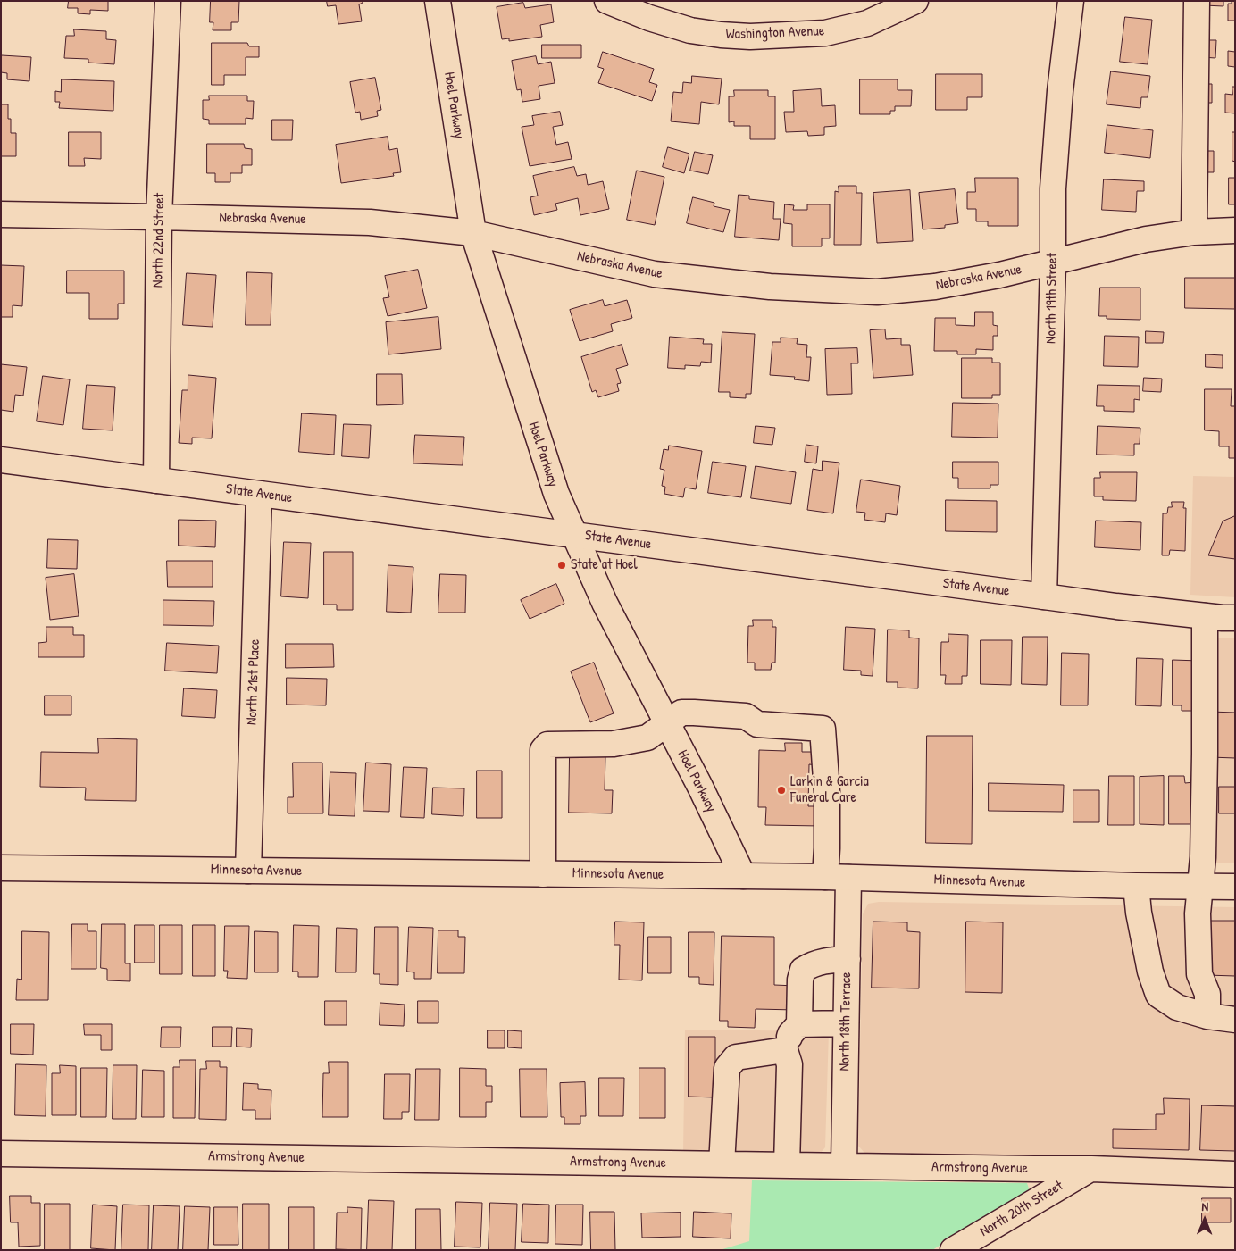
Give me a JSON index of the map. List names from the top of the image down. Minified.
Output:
{"streets":{"street":["Washington Avenue","Hoel Parkway","Nebraska Avenue","North 22nd Street","North 19th Street","State Avenue","North 21st Place","Minnesota Avenue","North 18th Terrace","Armstrong Avenue","North 20th Street"]},"crossings":[["Hoel Parkway","Nebraska Avenue"],["Hoel Parkway","State Avenue"],["Hoel Parkway","Minnesota Avenue"],["Nebraska Avenue","North 22nd Street"],["Nebraska Avenue","North 19th Street"],["North 22nd Street","State Avenue"],["North 19th Street","State Avenue"],["State Avenue","North 21st Place"],["North 21st Place","Minnesota Avenue"],["Minnesota Avenue","North 18th Terrace"],["North 18th Terrace","Armstrong Avenue"],["Armstrong Avenue","North 20th Street"]],"places":["State at Hoel","Larkin & Garcia Funeral Care"],"north":"top"}
